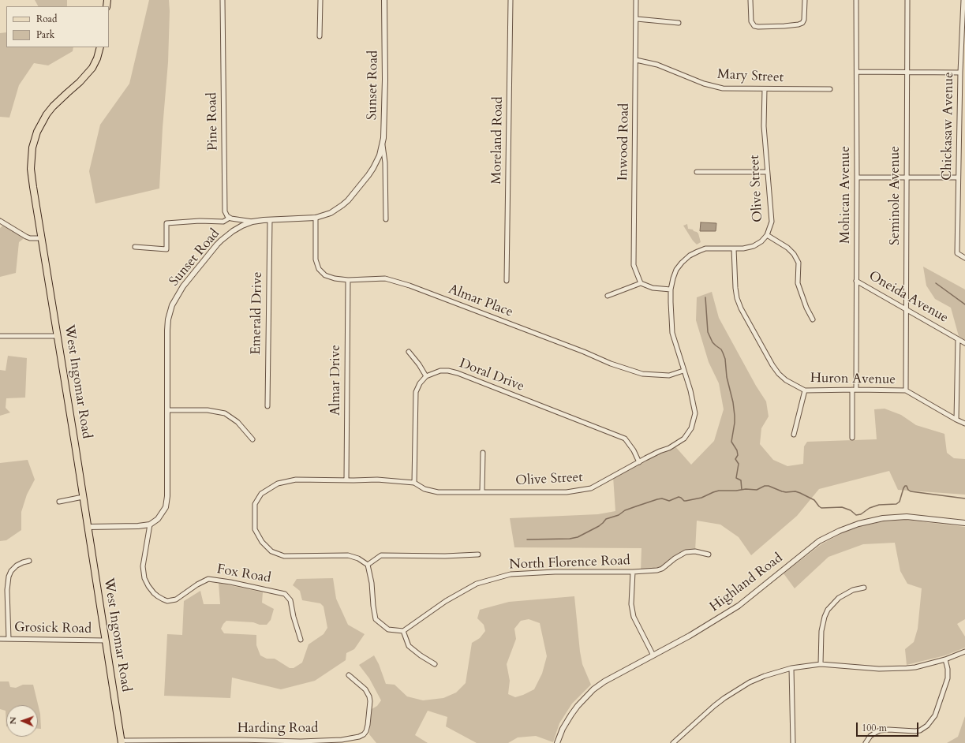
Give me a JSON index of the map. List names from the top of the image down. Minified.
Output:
{"streets":{"main road":["West Ingomar Road"],"street":["Mary Street","Sunset Road","Pine Road","Chickasaw Avenue","Moreland Road","Inwood Road","Olive Street","Mohican Avenue","Seminole Avenue","Oneida Avenue","Almar Place","Emerald Drive","Doral Drive","Huron Avenue","Almar Drive","North Florence Road","Fox Road","Highland Road","Grosick Road","Harding Road"]},"crossings":[["Mary Street","Inwood Road"],["Mary Street","Olive Street"],["Sunset Road","Pine Road"],["Sunset Road","Almar Place"],["Sunset Road","Emerald Drive"],["Sunset Road","Fox Road"],["Olive Street","Almar Place"],["Olive Street","Doral Drive"],["Olive Street","Huron Avenue"],["Olive Street","Almar Drive"],["Mohican Avenue","Oneida Avenue"],["Mohican Avenue","Huron Avenue"],["Seminole Avenue","Oneida Avenue"],["Seminole Avenue","Huron Avenue"],["Almar Place","Almar Drive"],["West Ingomar Road","Grosick Road"],["West Ingomar Road","Harding Road"]],"legend":["Road","Park"],"scale_bar":"100 m","north":"left"}
